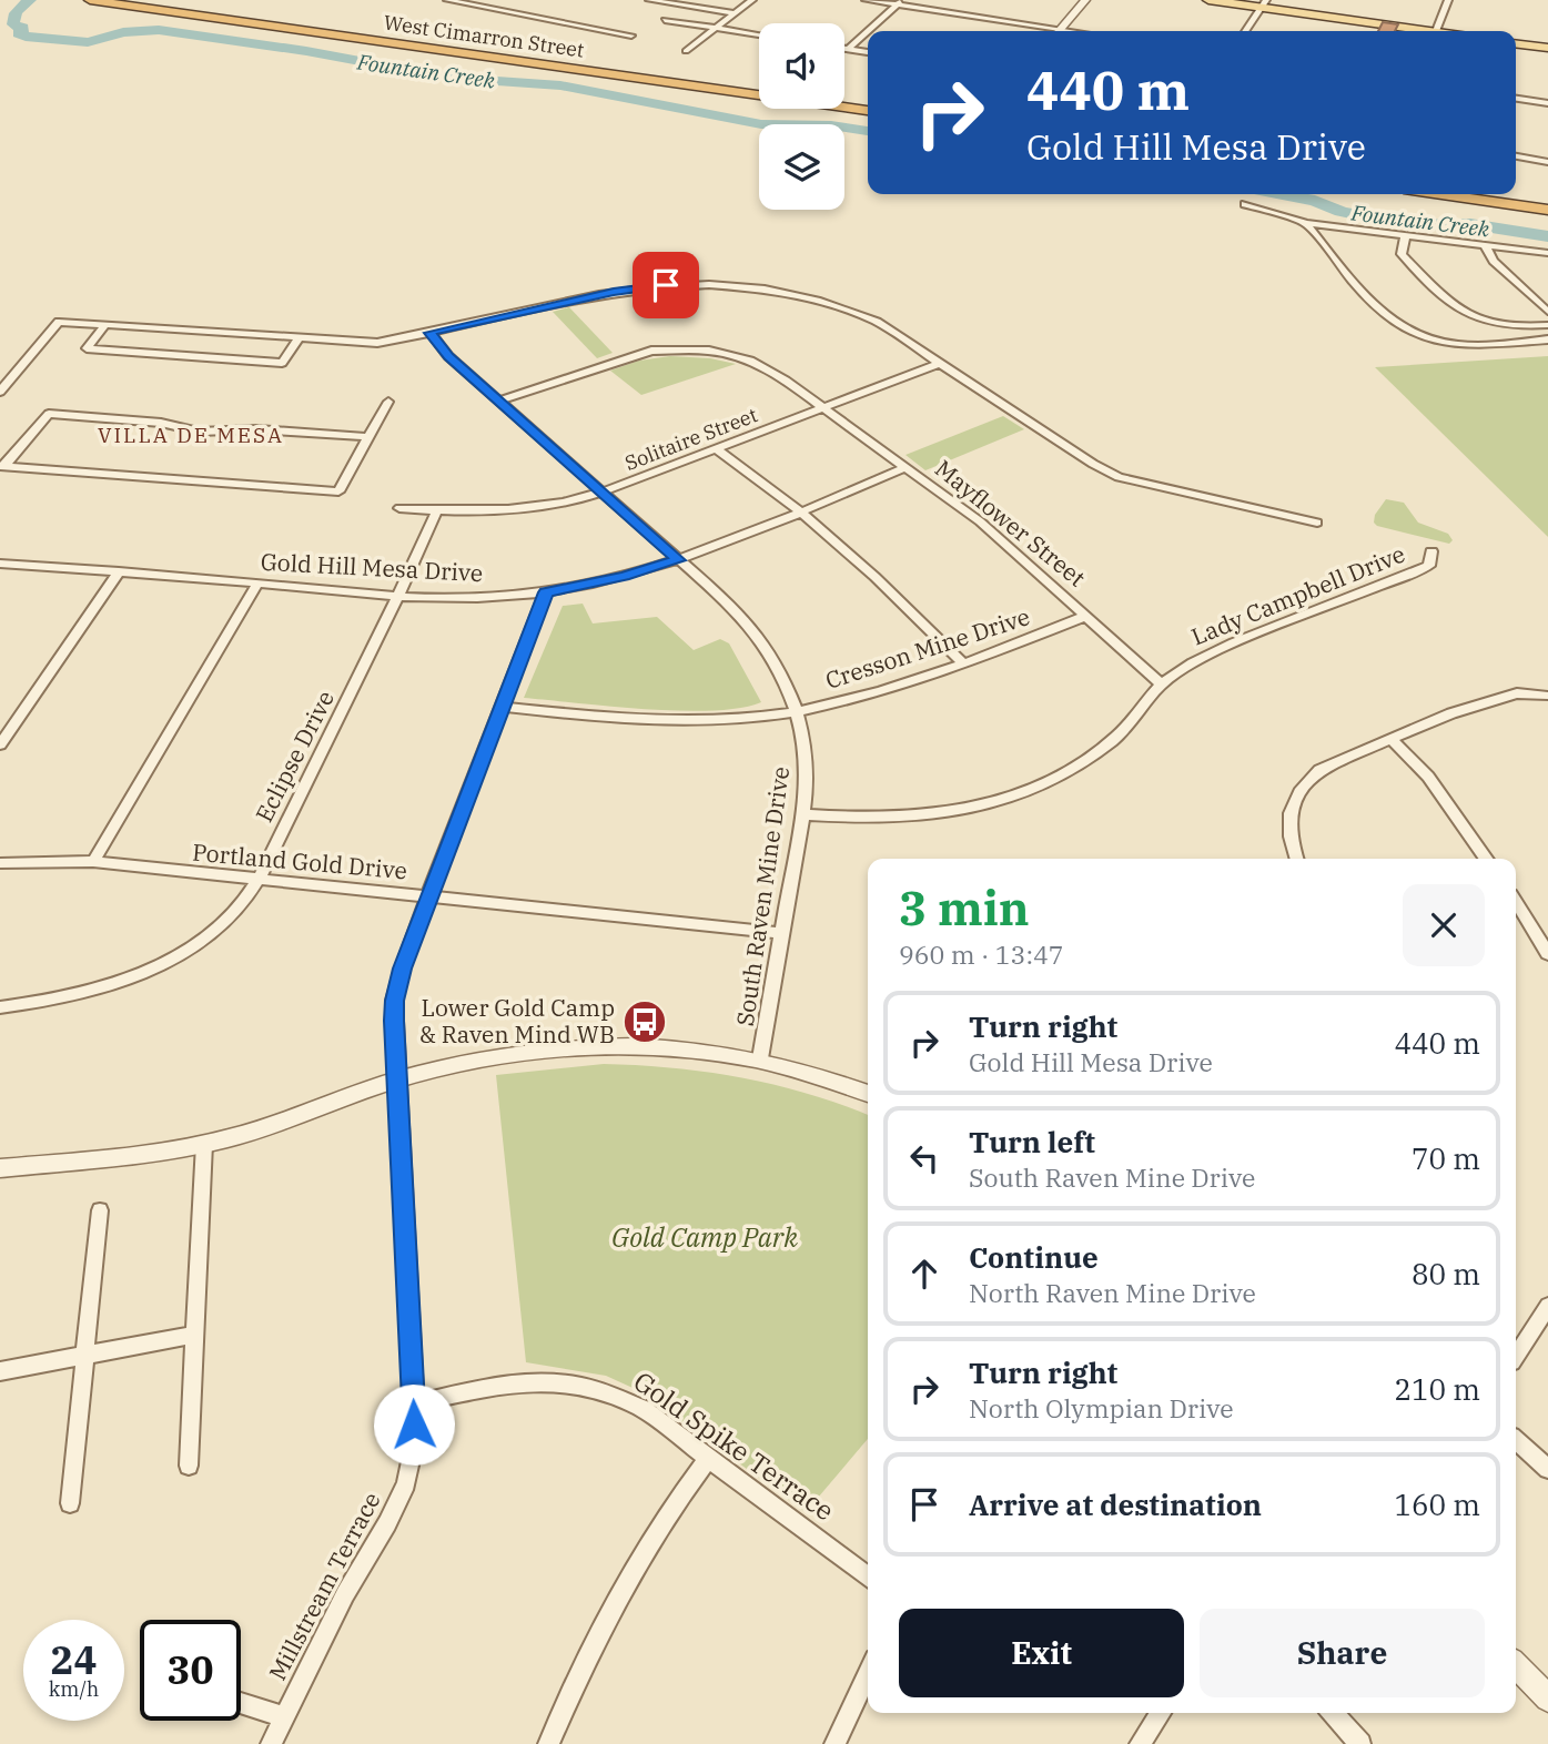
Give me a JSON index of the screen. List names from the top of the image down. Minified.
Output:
{"streets":{"highway":["West Cimarron Street"],"street":["Solitaire Street","Mayflower Street","Gold Hill Mesa Drive","Lady Campbell Drive","Cresson Mine Drive","Eclipse Drive","Portland Gold Drive","South Raven Mine Drive","Gold Spike Terrace","Millstream Terrace"]},"crossings":[["Solitaire Street","Mayflower Street"],["Solitaire Street","Eclipse Drive"],["Solitaire Street","South Raven Mine Drive"],["Mayflower Street","Gold Hill Mesa Drive"],["Mayflower Street","Lady Campbell Drive"],["Mayflower Street","Cresson Mine Drive"],["Mayflower Street","South Raven Mine Drive"],["Gold Hill Mesa Drive","Eclipse Drive"],["Gold Hill Mesa Drive","South Raven Mine Drive"],["Gold Hill Mesa Drive","Millstream Terrace"],["Lady Campbell Drive","South Raven Mine Drive"],["Cresson Mine Drive","South Raven Mine Drive"],["Cresson Mine Drive","Millstream Terrace"],["Eclipse Drive","Portland Gold Drive"],["Portland Gold Drive","South Raven Mine Drive"],["Portland Gold Drive","Millstream Terrace"],["Gold Spike Terrace","Millstream Terrace"]],"districts":["VILLA DE MESA"],"water":["Fountain Creek"],"parks":["Gold Camp Park"],"places":{"bus stop":["Lower Gold Camp & Raven Mind WB"]},"page":{"turn":["440 m","Gold Hill Mesa Drive"],"heading":["3 min","960 m · 13:47"],"list":[{"name":"Turn right","note":"Gold Hill Mesa Drive","value":"440 m"},{"name":"Turn left","note":"South Raven Mine Drive","value":"70 m"},{"name":"Continue","note":"North Raven Mine Drive","value":"80 m"},{"name":"Turn right","note":"North Olympian Drive","value":"210 m"},{"name":"Arrive at destination","value":"160 m"}],"buttons":["Exit","Share"],"speed":"24 km/h","limit":"30"}}
